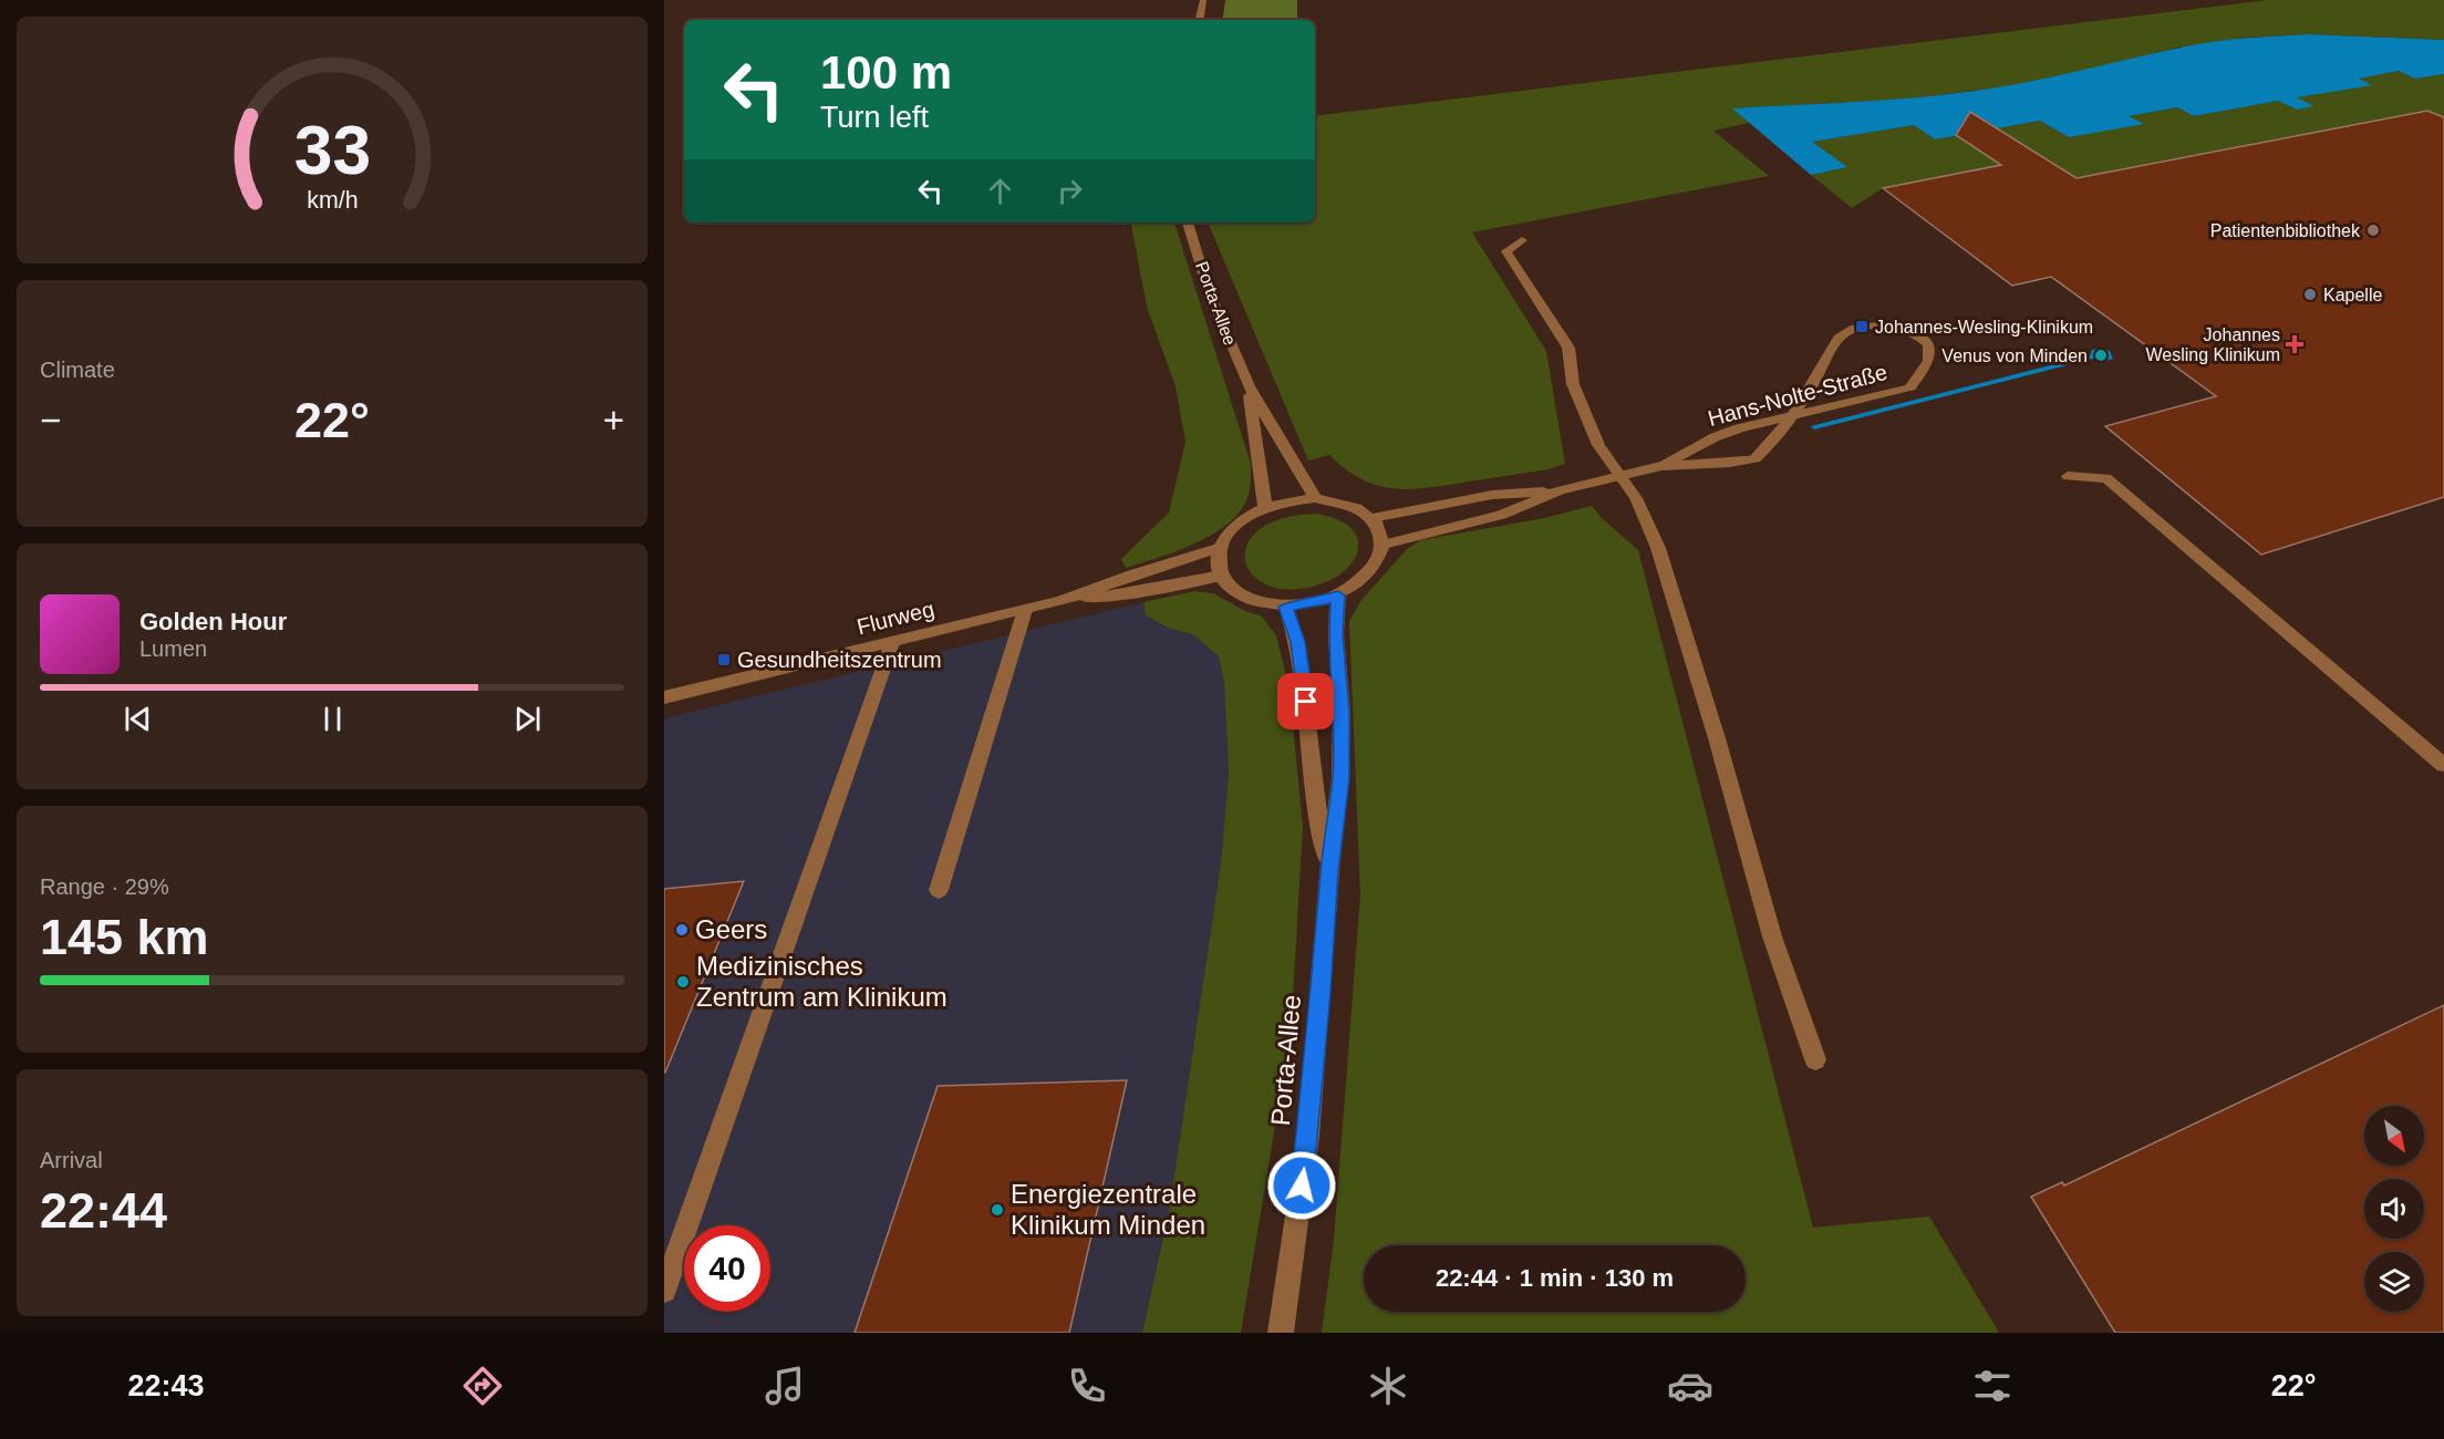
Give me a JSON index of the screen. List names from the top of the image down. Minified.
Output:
{"streets":{"street":["Porta-Allee","Hans-Nolte-Straße","Flurweg"]},"crossings":[["Porta-Allee","Hans-Nolte-Straße"],["Porta-Allee","Flurweg"],["Hans-Nolte-Straße","Flurweg"]],"places":{"other":["Patientenbibliothek","Kapelle","Venus von Minden","Geers","Medizinisches Zentrum am Klinikum","Energiezentrale Klinikum Minden"],"transit":["Johannes-Wesling-Klinikum","Gesundheitszentrum"],"health":["Johannes Wesling Klinikum"]},"north":"bottom right","page":{"turn":["100 m","Turn left"],"tile":["Climate",["Range · 29%","145 km"],["Arrival","22:44"]],"heat":["−","22°","+"],"song":["Golden Hour","Lumen"],"limit":"40","trip":"22:44 · 1 min · 130 m","tabs":["22:43","22°"],"gauge":["33","km/h"]}}
